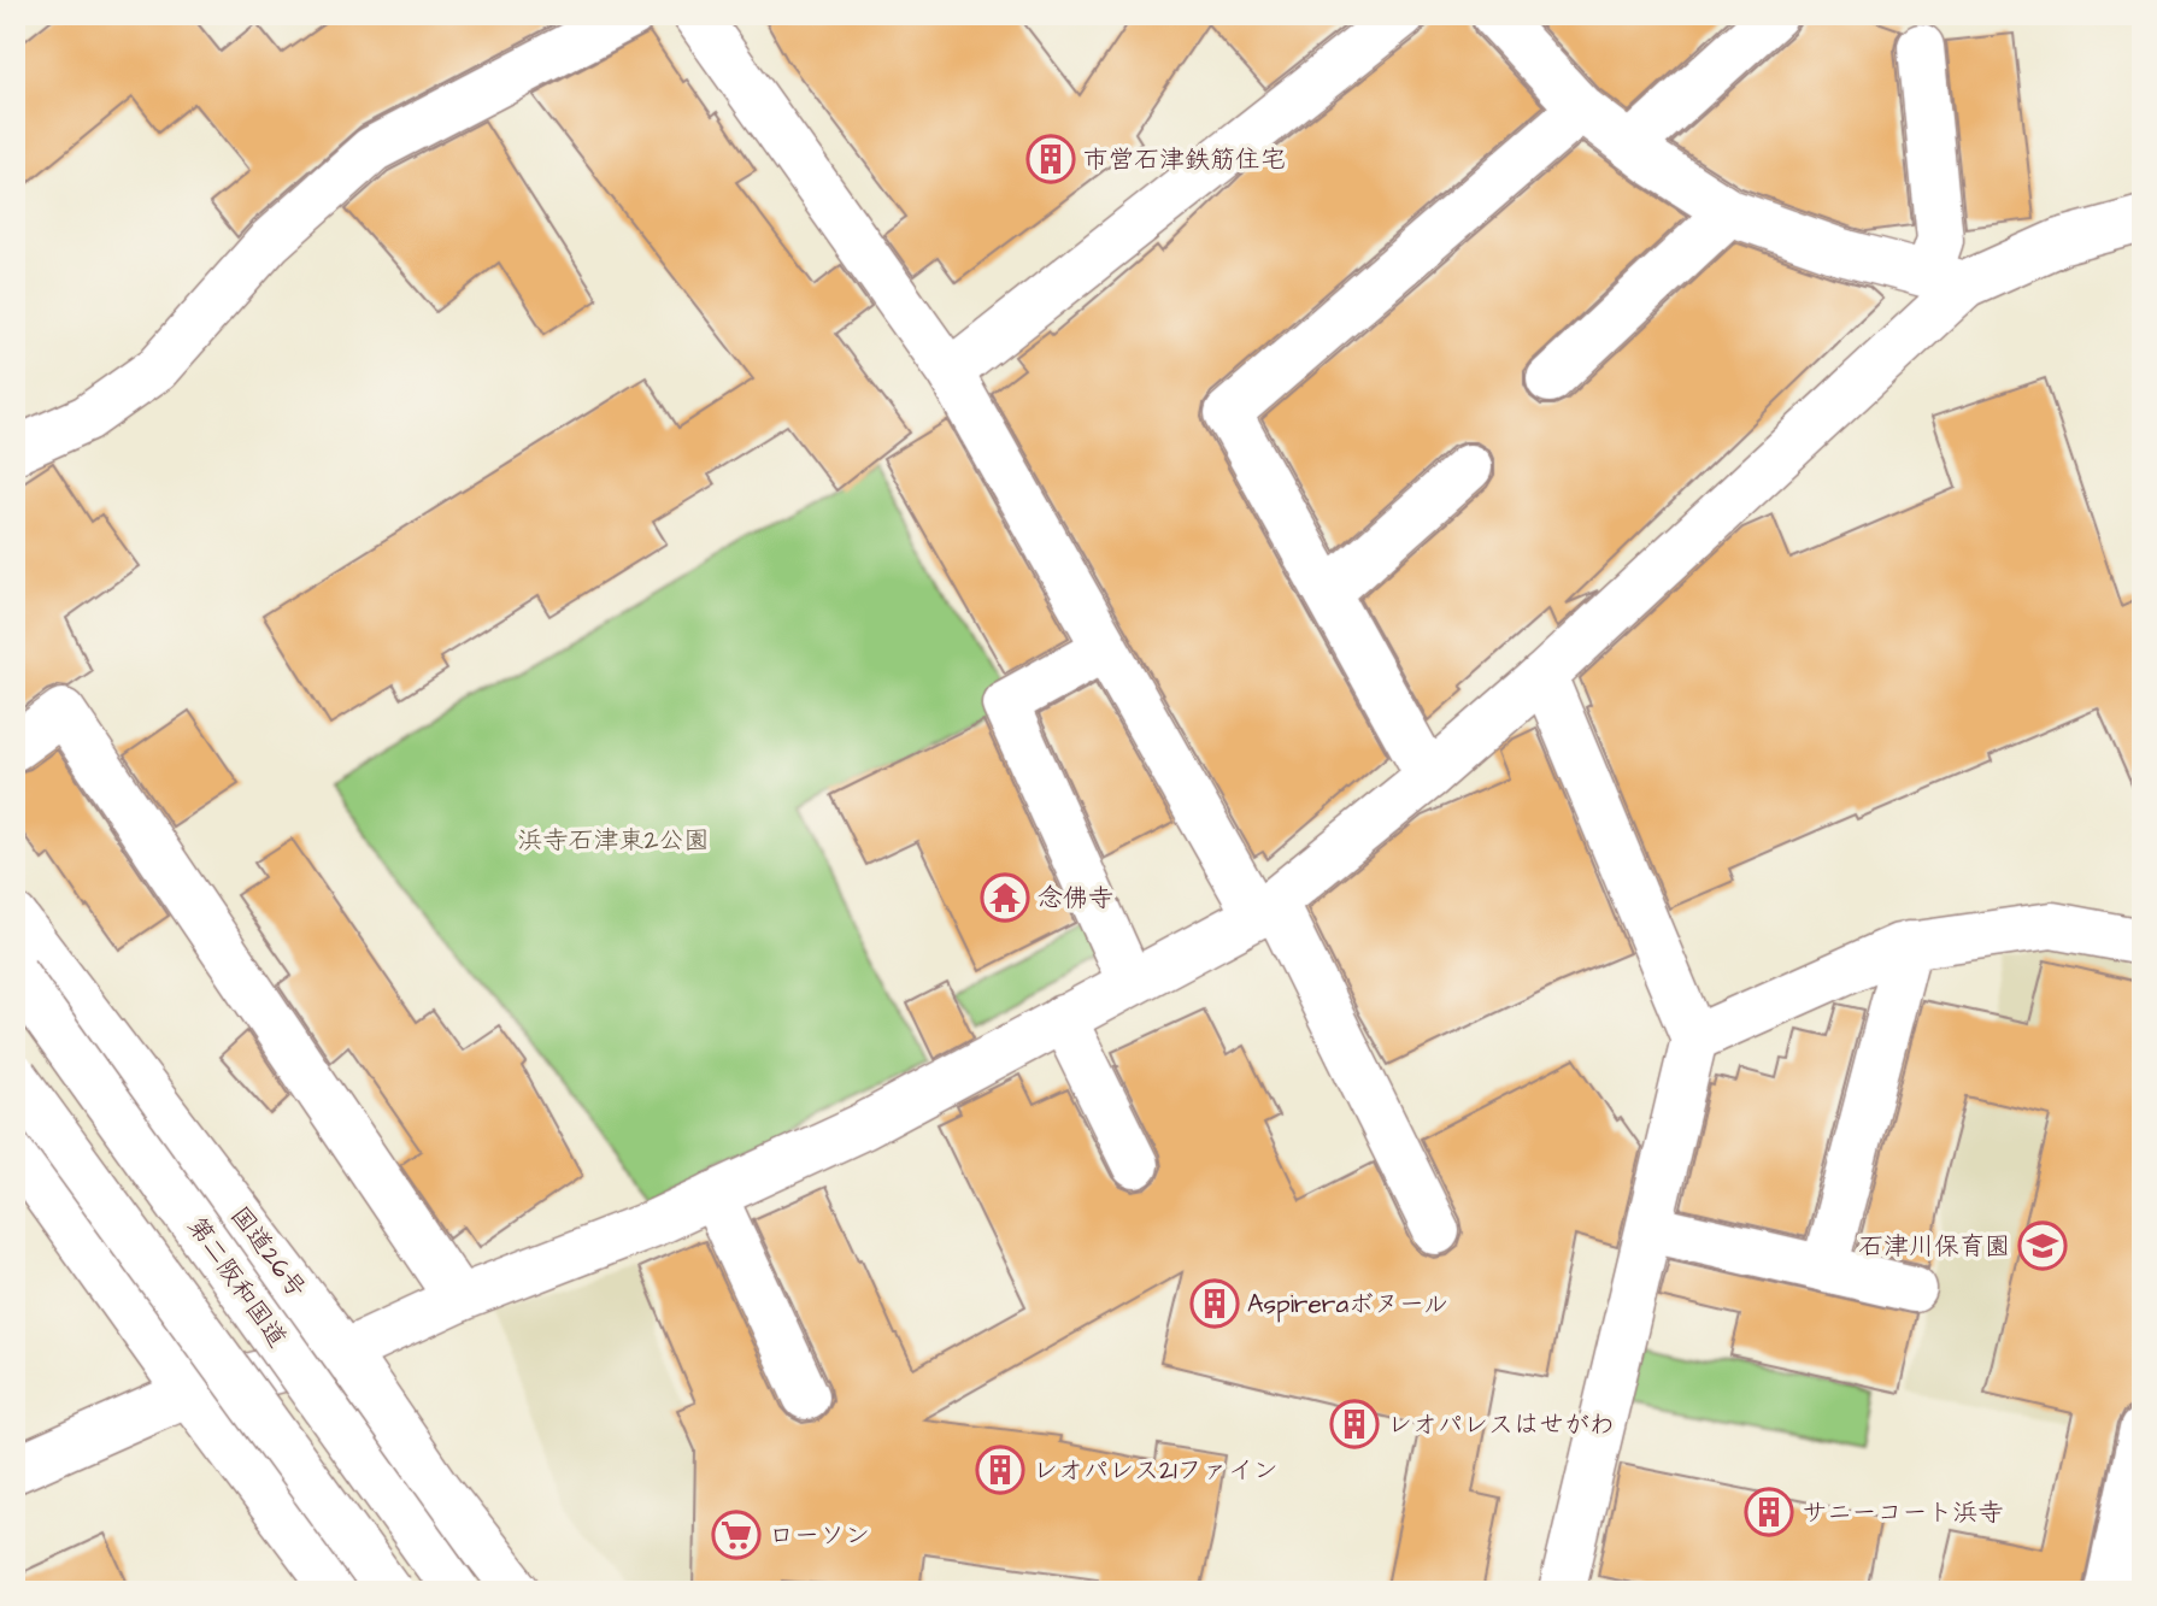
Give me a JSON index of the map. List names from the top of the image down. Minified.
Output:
{"streets":{"main road":["国道26号","第二阪和国道"]},"parks":["浜寺石津東2公園"],"places":{"building":["市営石津鉄筋住宅","Aspireraボヌール","レオパレスはせがわ","レオパレス21ファイン","サニーコート浜寺"],"temple":["念佛寺"],"school or university":["石津川保育園"],"supermarket":["ローソン"]}}
